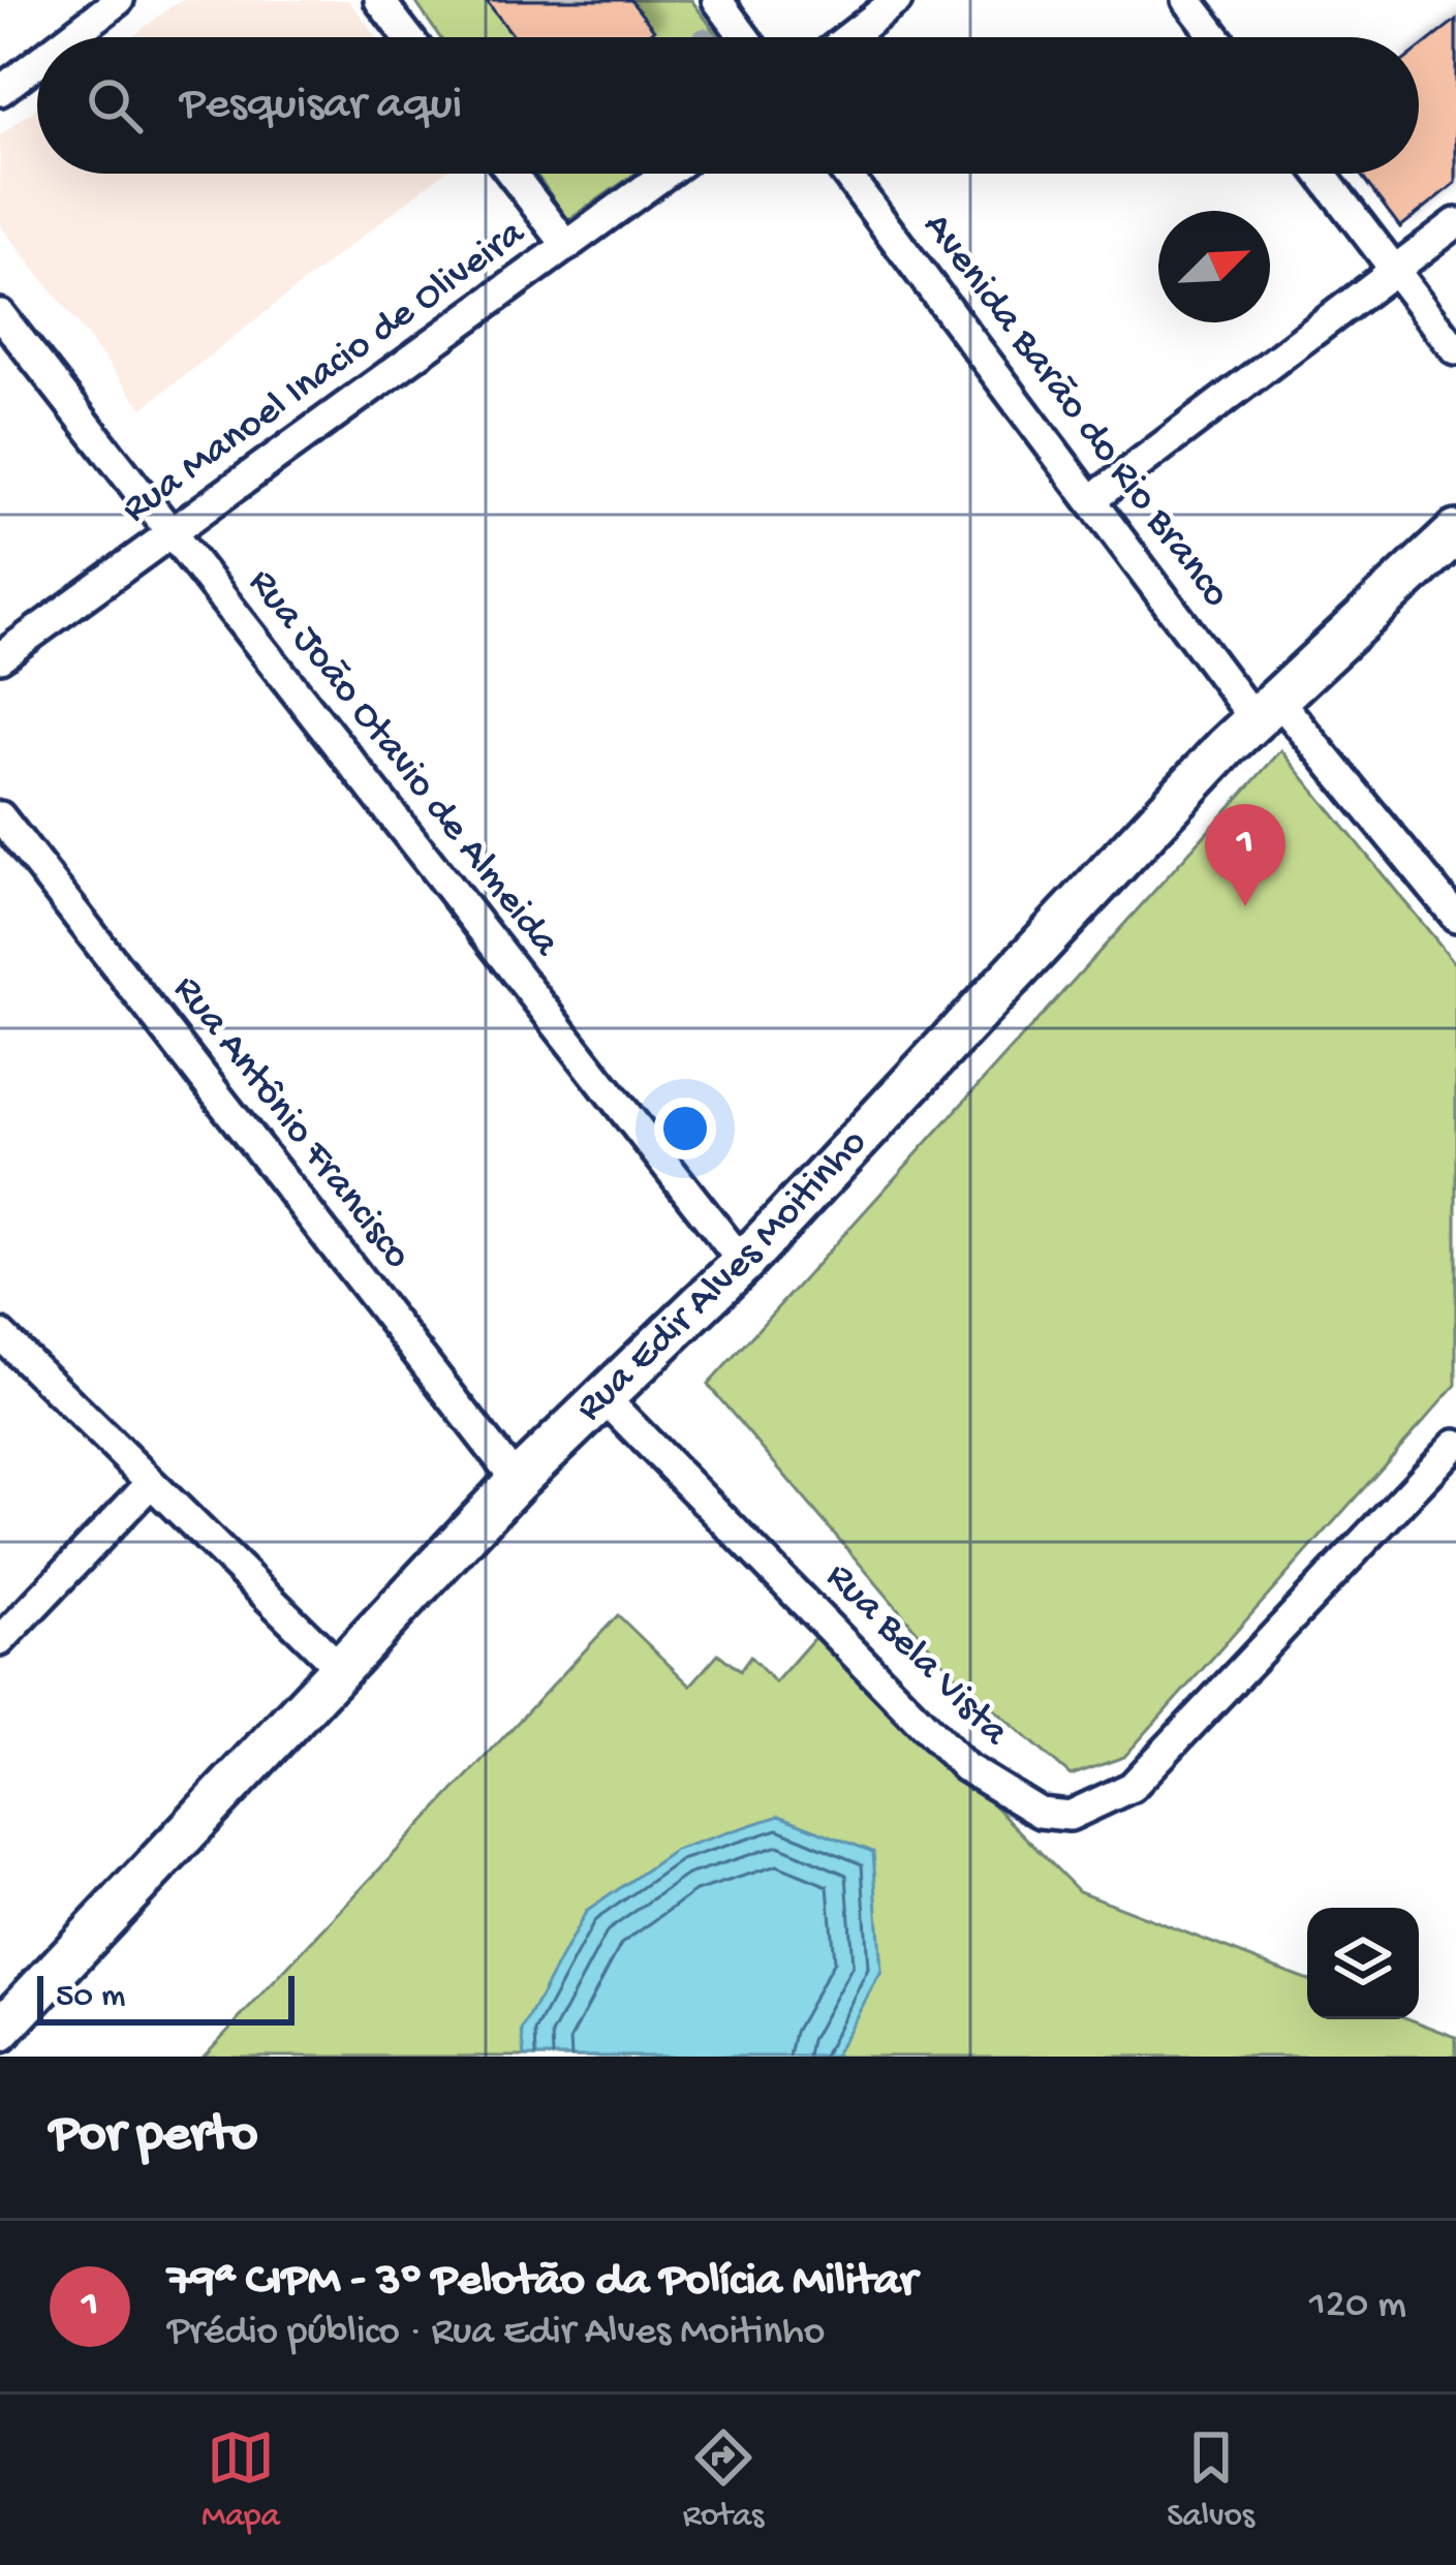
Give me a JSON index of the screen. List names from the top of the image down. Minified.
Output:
{"streets":{"main road":["Rua Edir Alves Moitinho"],"street":["Rua Manoel Inacio de Oliveira","Avenida Barão do Rio Branco","Rua João Otavio de Almeida","Rua Antônio Francisco","Rua Bela Vista"]},"crossings":[["Rua Manoel Inacio de Oliveira","Rua João Otavio de Almeida"],["Avenida Barão do Rio Branco","Rua Edir Alves Moitinho"],["Rua João Otavio de Almeida","Rua Edir Alves Moitinho"],["Rua Antônio Francisco","Rua Edir Alves Moitinho"],["Rua Edir Alves Moitinho","Rua Bela Vista"]],"scale_bar":"50 m","north":"top right","page":{"search":"Pesquisar aqui","pins":"1","scale":"50 m","heading":"Por perto","list":[{"mark":"1","name":"79ª CIPM - 3º Pelotão da Polícia Militar","note":"Prédio público · Rua Edir Alves Moitinho","value":"120 m"}],"nav":["Mapa","Rotas","Salvos"]}}
